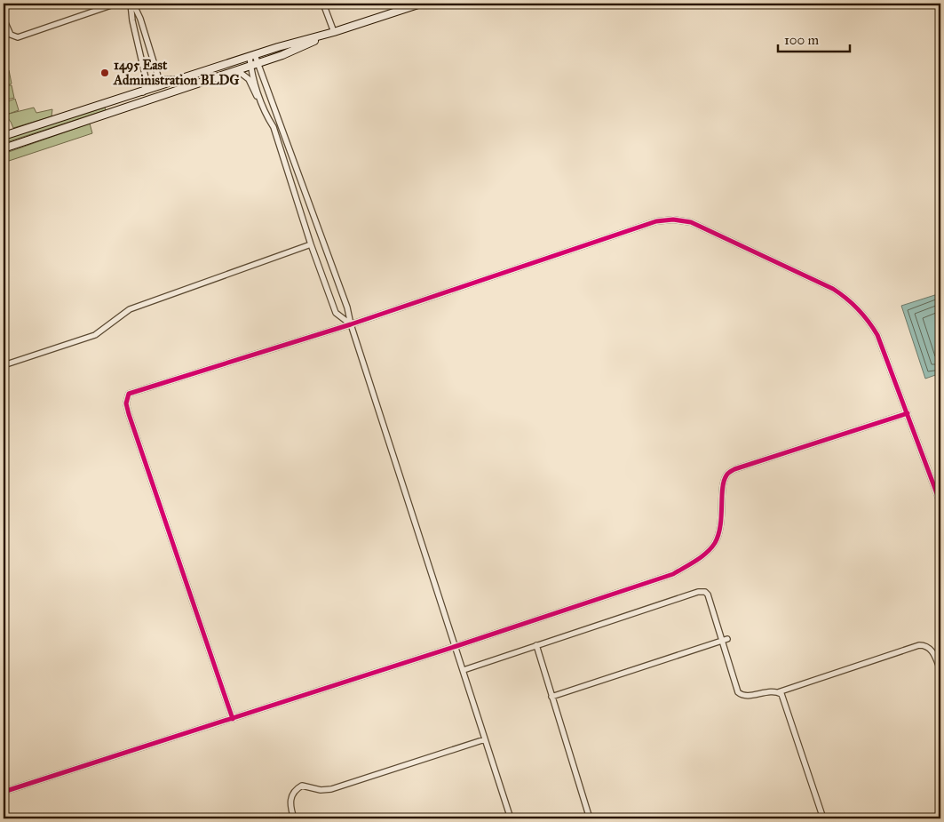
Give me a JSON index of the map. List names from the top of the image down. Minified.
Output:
{"places":["1495 East Administration BLDG"],"scale_bar":"100 m"}
